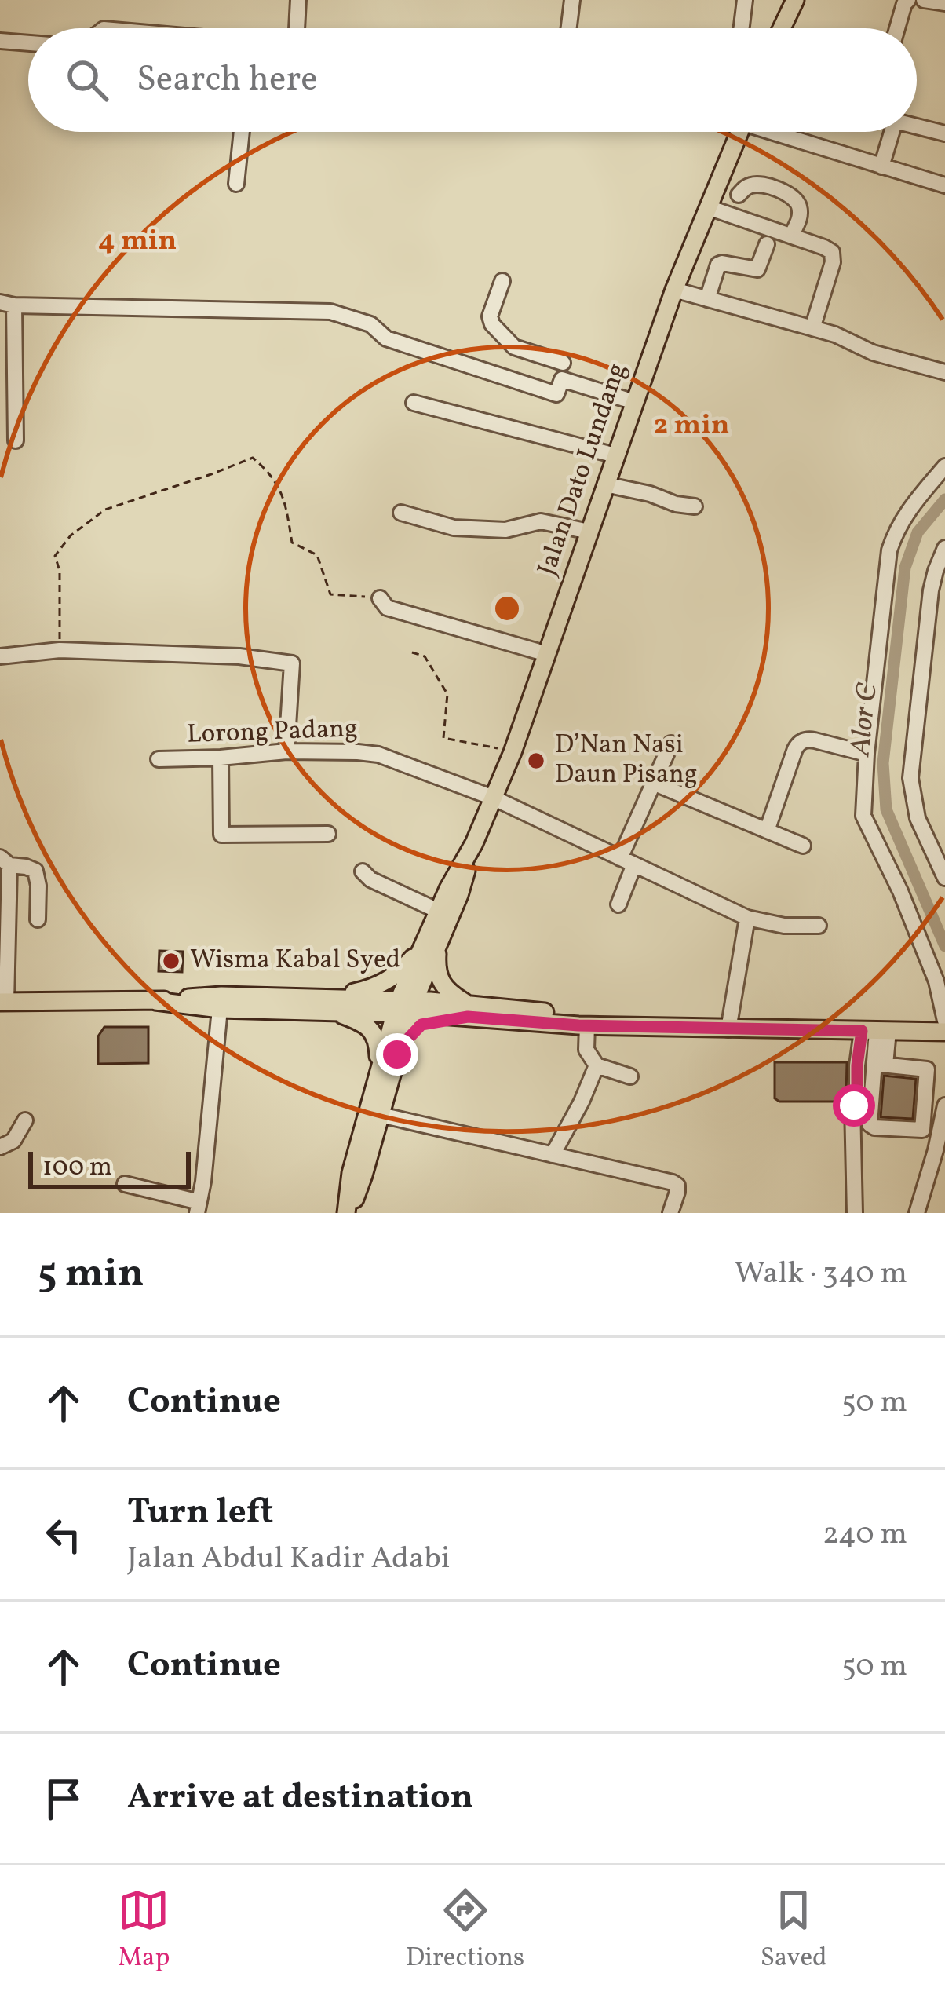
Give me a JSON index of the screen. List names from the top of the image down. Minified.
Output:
{"streets":{"main road":["Jalan Dato Lundang"],"street":["Lorong Padang"]},"crossings":[["Jalan Dato Lundang","Lorong Padang"]],"water":["Alor C"],"places":["D’Nan Nasi Daun Pisang","Wisma Kabal Syed"],"scale_bar":"100 m","page":{"search":"Search here","scale":"100 m","heading":["5 min","Walk · 340 m"],"list":[["Continue","50 m"],["Turn left","Jalan Abdul Kadir Adabi","240 m"],["Continue","50 m"],"Arrive at destination"],"nav":["Map","Directions","Saved"]},"rings":["4 min","2 min"]}
